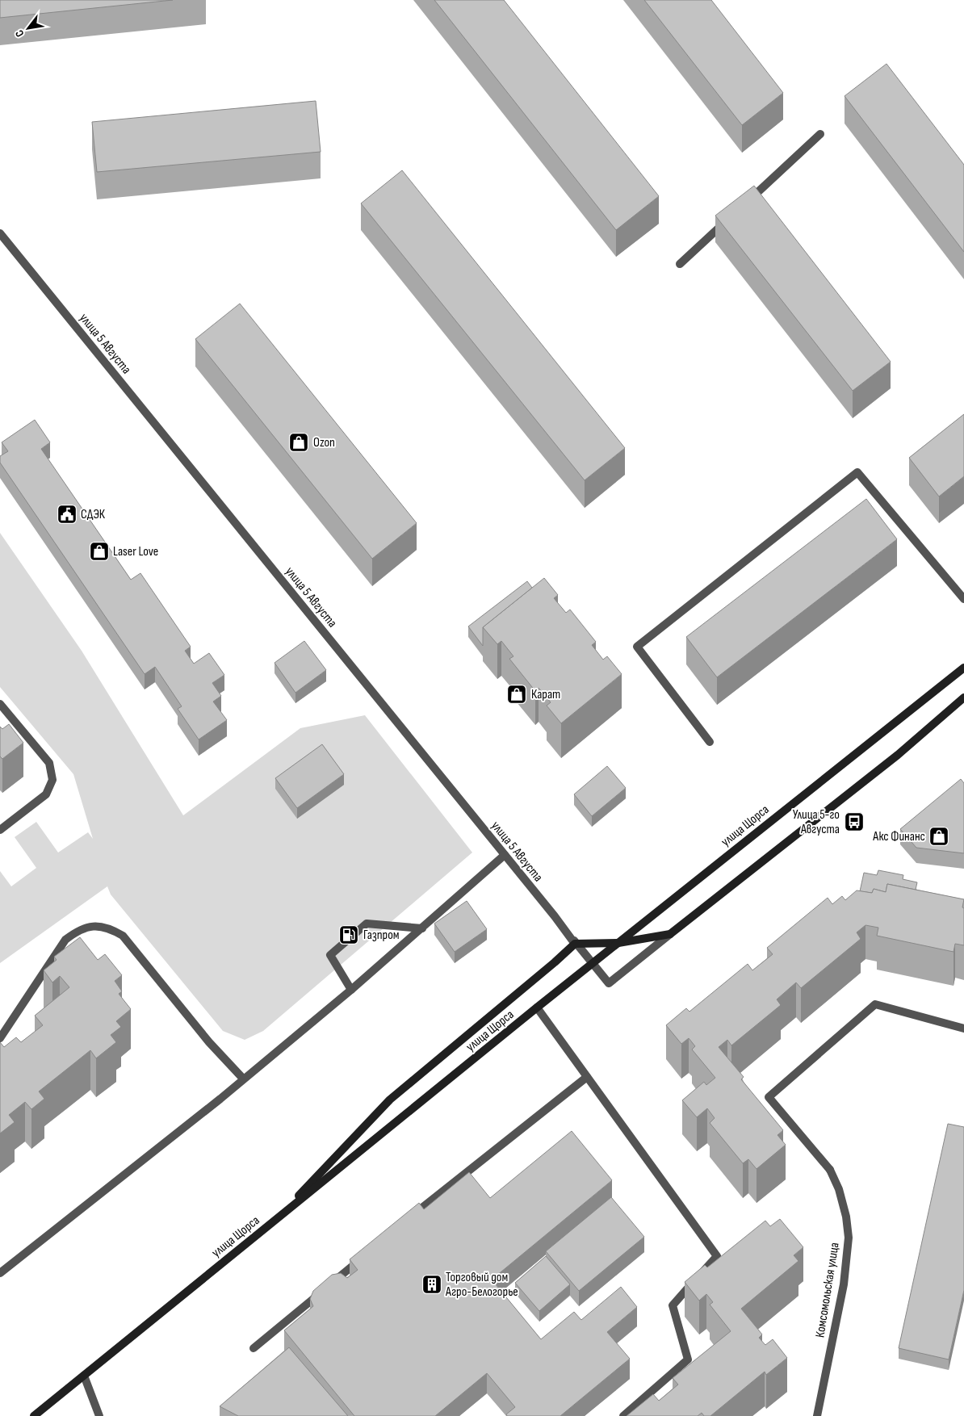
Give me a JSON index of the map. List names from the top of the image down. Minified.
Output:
{"streets":{"main road":["улица Щорса"],"street":["улица 5 Августа","Комсомольская улица"]},"places":{"shop":["Ozon","Laser Love","Карат","Акс Финанс"],"public building":["СДЭК"],"bus stop":["Улица 5-го Августа"],"fuel station":["Газпром"],"building":["Торговый дом Агро-Белогорье"]},"north":"bottom left"}
